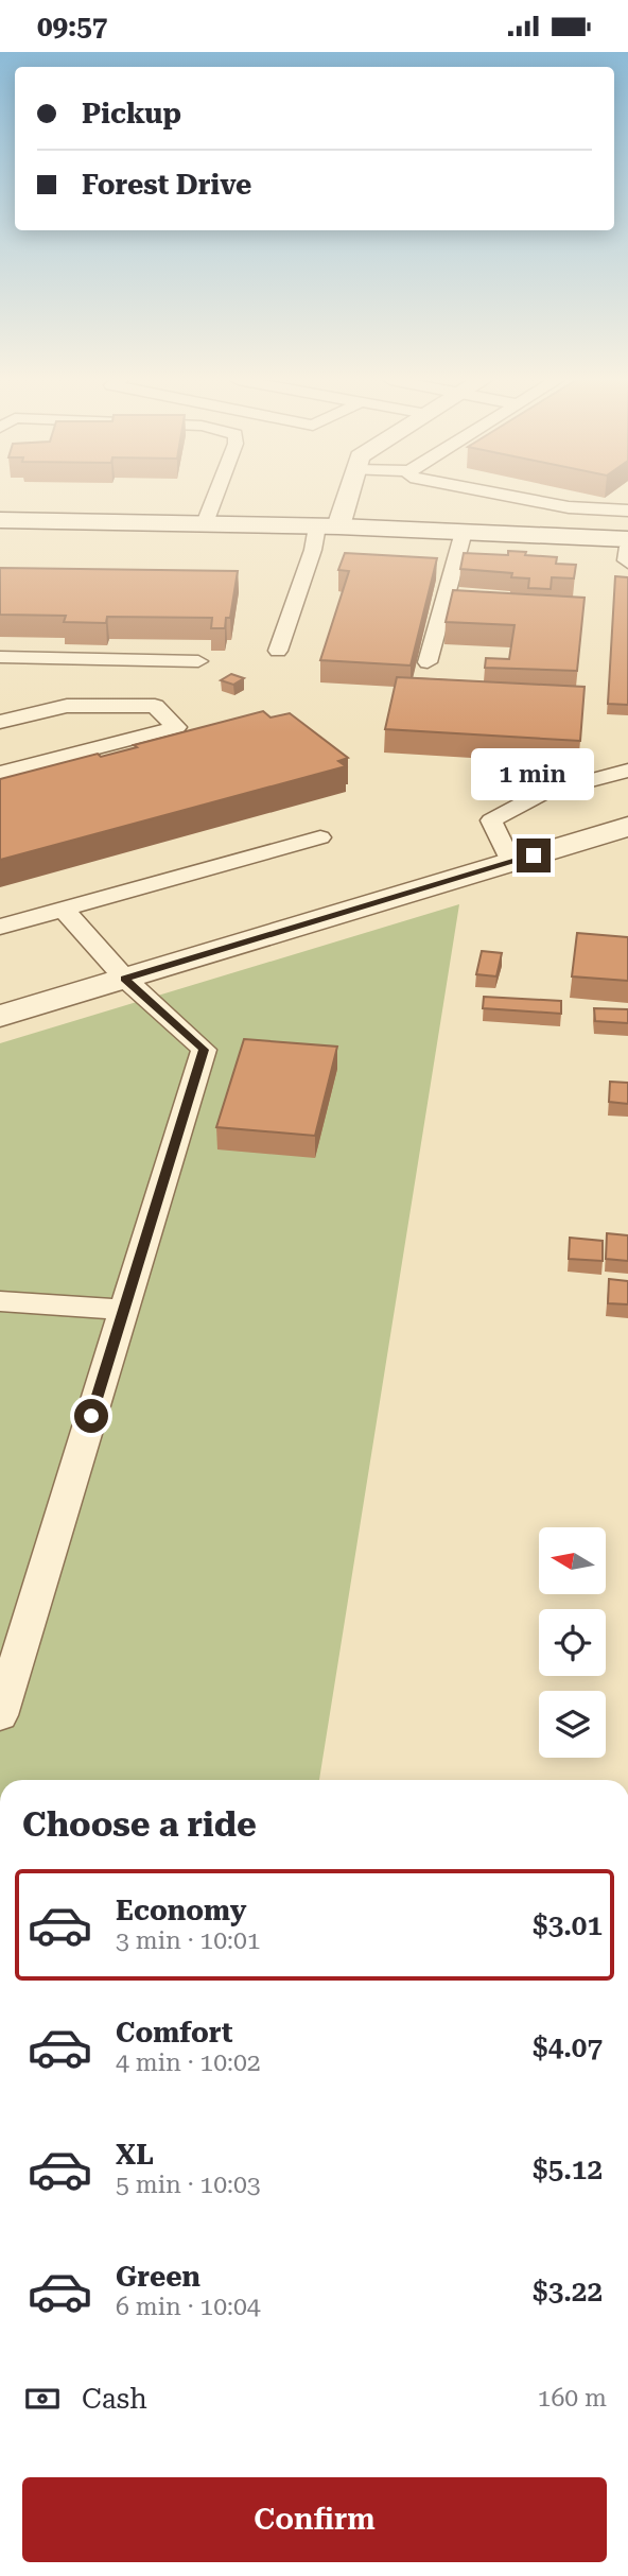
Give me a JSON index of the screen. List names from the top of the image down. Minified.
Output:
{"north":"left","page":{"status":"09:57","banner":["Pickup","Forest Drive"],"bubble":"1 min","heading":"Choose a ride","list":[{"name":"Economy","note":"3 min · 10:01","value":"$3.01"},{"name":"Comfort","note":"4 min · 10:02","value":"$4.07"},{"name":"XL","note":"5 min · 10:03","value":"$5.12"},{"name":"Green","note":"6 min · 10:04","value":"$3.22"}],"pay":["Cash","160 m"],"buttons":"Confirm"}}
